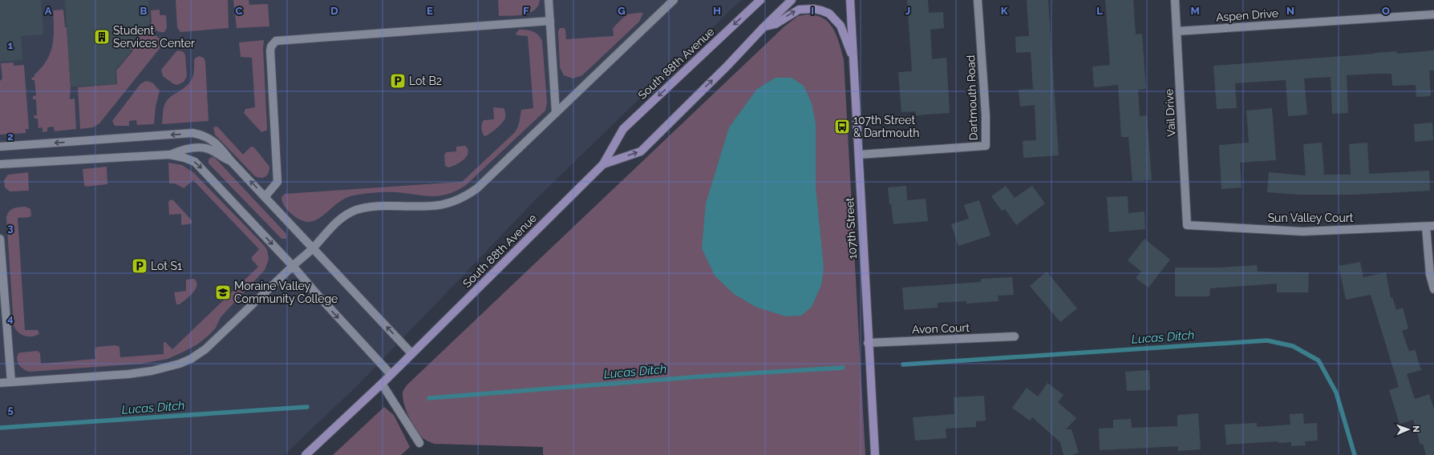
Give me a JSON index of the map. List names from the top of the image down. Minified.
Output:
{"streets":{"street":["Aspen Drive","South 88th Avenue","Dartmouth Road","Vail Drive","Sun Valley Court","107th Street","Avon Court"]},"crossings":[["Aspen Drive","Vail Drive"],["Dartmouth Road","107th Street"],["Vail Drive","Sun Valley Court"],["107th Street","Avon Court"]],"water":["Lucas Ditch"],"places":{"building":["Student Services Center"],"parking":["Lot B2","Lot S1"],"bus stop":["107th Street & Dartmouth"],"school or university":["Moraine Valley Community College"]},"north":"right","grid":{"columns":["A","B","C","D","E","F","G","H","I","J","K","L","M","N","O"],"rows":["1","2","3","4","5"]}}
